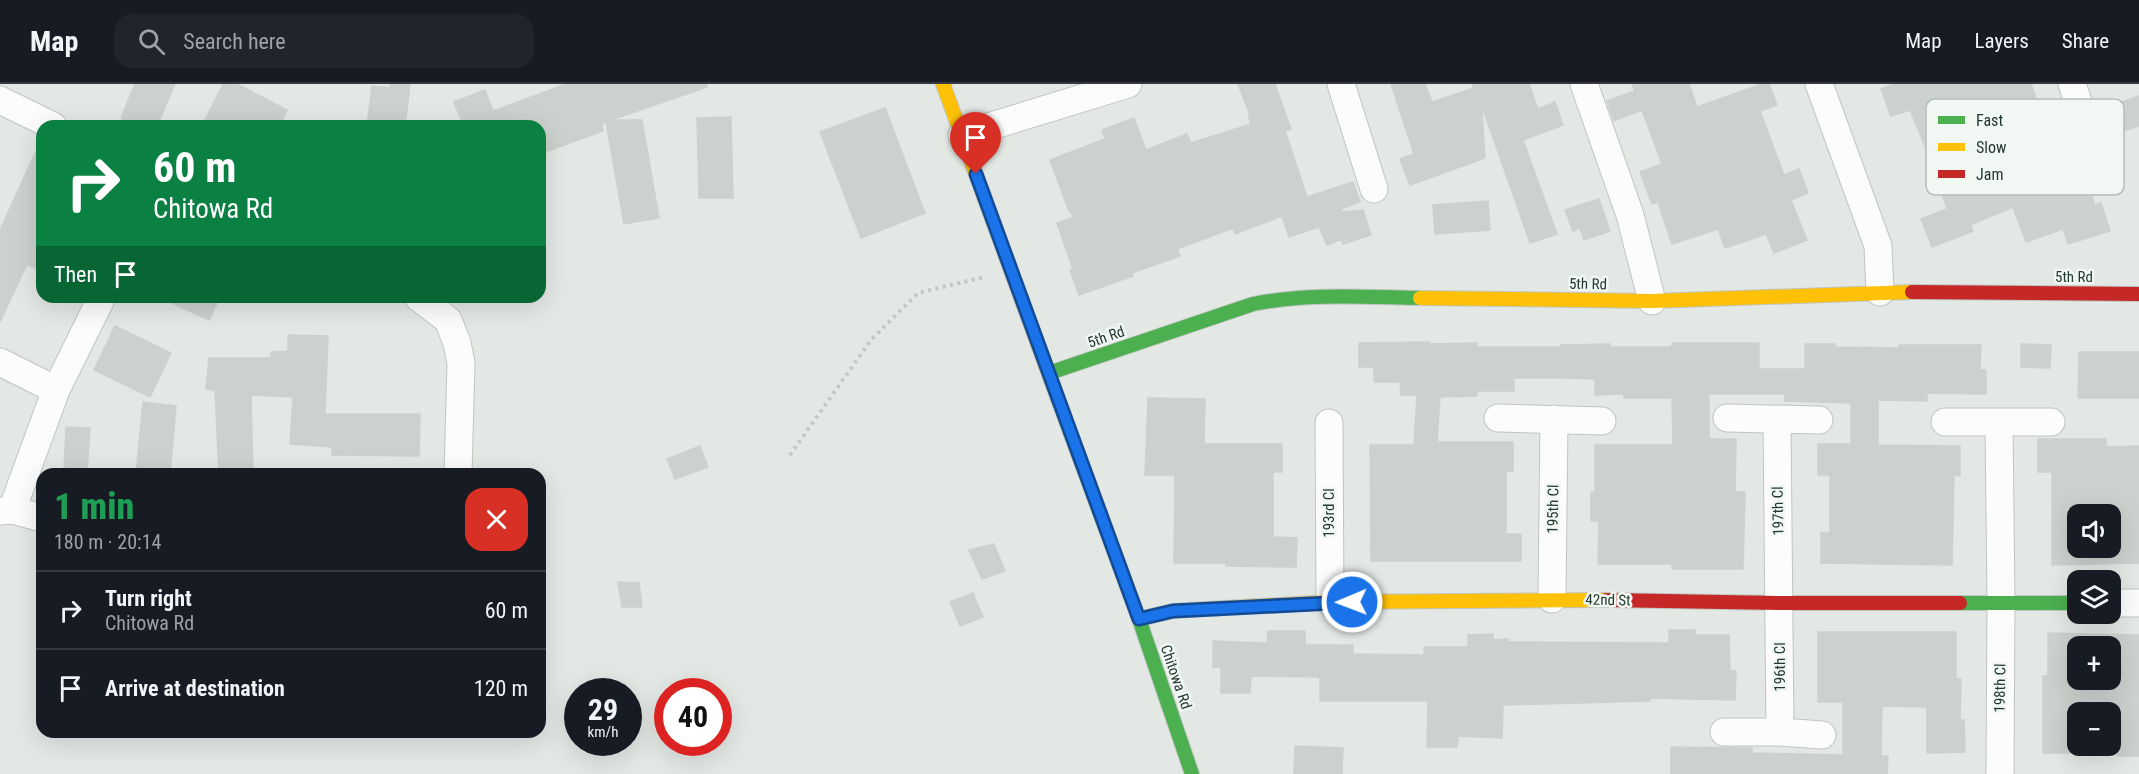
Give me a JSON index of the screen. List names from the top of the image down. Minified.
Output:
{"streets":{"street":["5th Rd","195th Cl","197th Cl","193rd Cl","42nd St","196th Cl","Chitowa Rd","198th Cl"]},"crossings":[["5th Rd","Chitowa Rd"],["195th Cl","42nd St"],["197th Cl","42nd St"],["197th Cl","196th Cl"],["193rd Cl","42nd St"],["42nd St","196th Cl"],["42nd St","Chitowa Rd"],["42nd St","198th Cl"]],"legend":["Fast","Slow","Jam"],"page":{"header":"Map","search":"Search here","nav":["Map","Layers","Share"],"turn":["60 m","Chitowa Rd"],"then":"Then","heading":["1 min","180 m · 20:14"],"map_buttons":["+","−"],"list":[{"name":"Turn right","note":"Chitowa Rd","value":"60 m"},{"name":"Arrive at destination","value":"120 m"}],"speed":"29 km/h","limit":"40"}}
